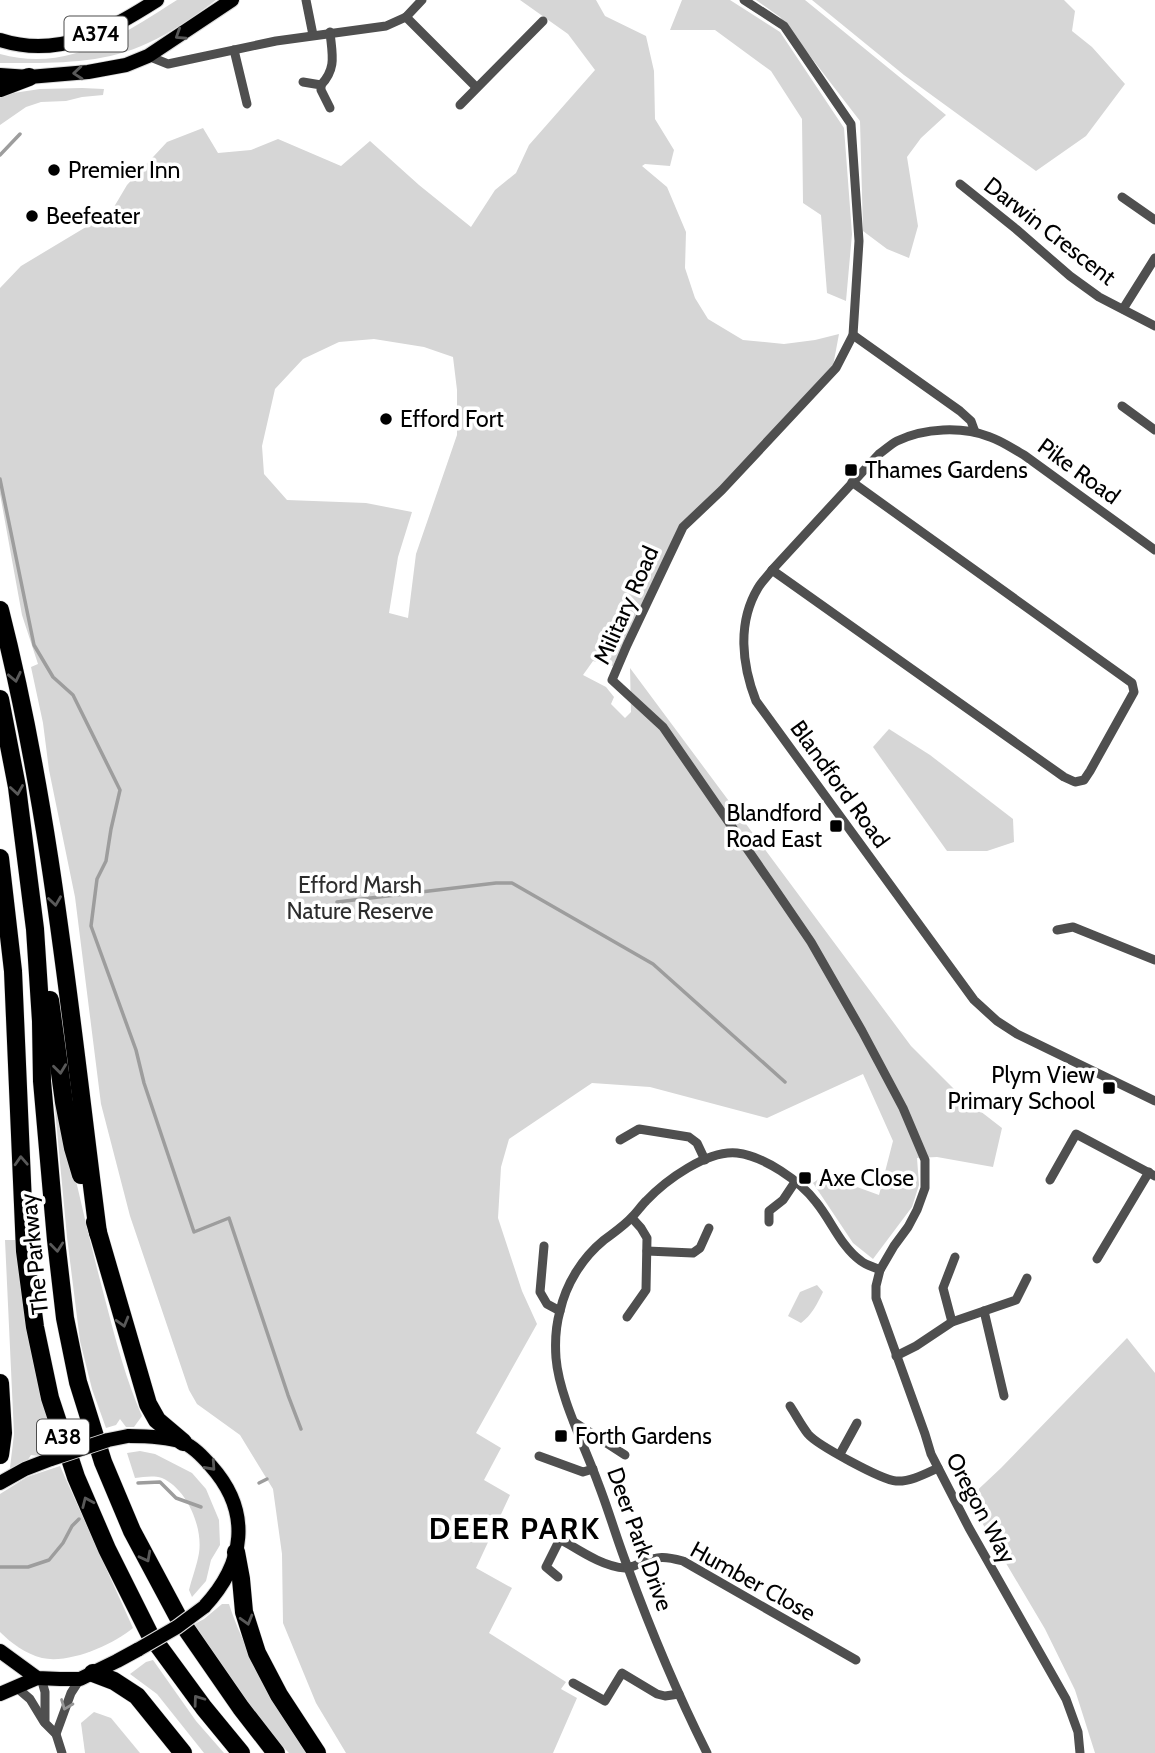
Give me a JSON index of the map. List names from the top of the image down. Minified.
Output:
{"streets":{"highway":["The Parkway","A38"],"main road":["A374"],"street":["Darwin Crescent","Pike Road","Military Road","Blandford Road","Oregon Way","Deer Park Drive","Humber Close"]},"crossings":[["Pike Road","Military Road"],["Pike Road","Blandford Road"],["Military Road","Oregon Way"],["Military Road","Deer Park Drive"],["The Parkway","A38"],["Oregon Way","Deer Park Drive"],["Deer Park Drive","Humber Close"]],"districts":["DEER PARK"],"parks":["Efford Marsh Nature Reserve"],"places":{"other":["Premier Inn","Beefeater","Efford Fort"],"transit":["Thames Gardens","Blandford Road East","Plym View Primary School","Axe Close","Forth Gardens"]}}
